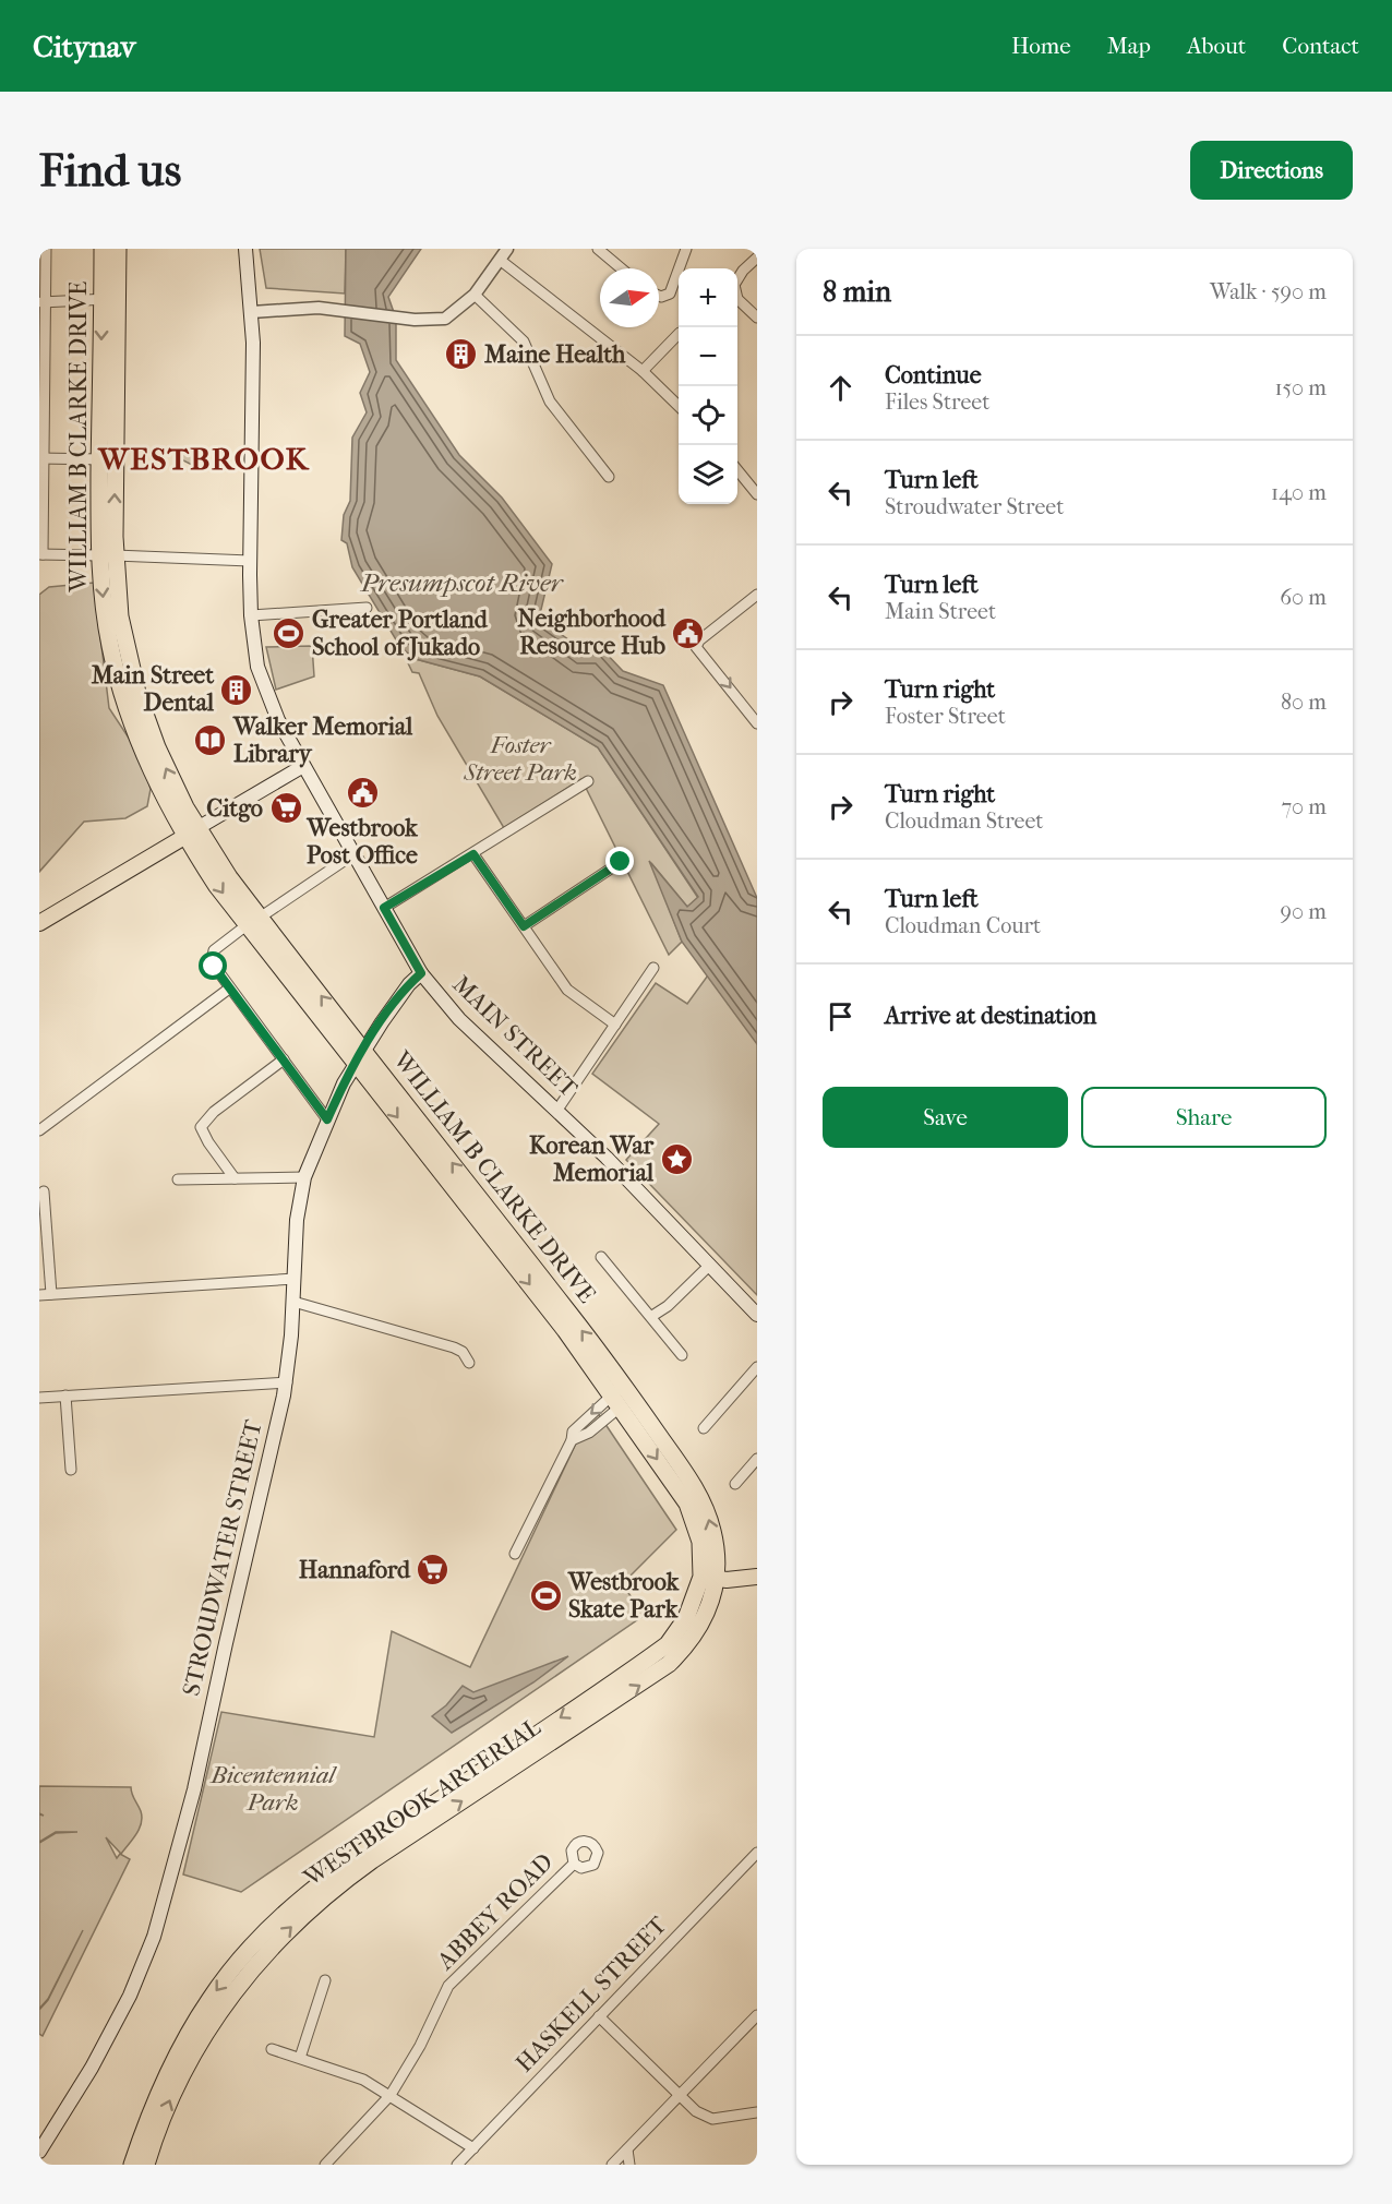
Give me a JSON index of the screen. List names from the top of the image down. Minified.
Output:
{"streets":{"highway":["WILLIAM B CLARKE DRIVE","WESTBROOK ARTERIAL"],"main road":["MAIN STREET","STROUDWATER STREET"],"street":["ABBEY ROAD","HASKELL STREET"]},"crossings":[["WILLIAM B CLARKE DRIVE","STROUDWATER STREET"],["WILLIAM B CLARKE DRIVE","WESTBROOK ARTERIAL"],["MAIN STREET","STROUDWATER STREET"]],"districts":["WESTBROOK"],"water":["Presumpscot River"],"parks":["Foster Street Park","Bicentennial Park"],"places":{"building":["Maine Health","Main Street Dental"],"public building":["Neighborhood Resource Hub","Westbrook Post Office"],"sports":["Greater Portland School of Jukado","Westbrook Skate Park"],"library":["Walker Memorial Library"],"supermarket":["Citgo","Hannaford"],"place":["Korean War Memorial"]},"north":"right","page":{"header":"Citynav","nav":["Home","Map","About","Contact"],"buttons":["Directions",["Save","Share"]],"title":"Find us","heading":["8 min","Walk · 590 m"],"map_buttons":["+","−"],"list":[["Continue","Files Street","150 m"],["Turn left","Stroudwater Street","140 m"],["Turn left","Main Street","60 m"],["Turn right","Foster Street","80 m"],["Turn right","Cloudman Street","70 m"],["Turn left","Cloudman Court","90 m"],"Arrive at destination"]}}
